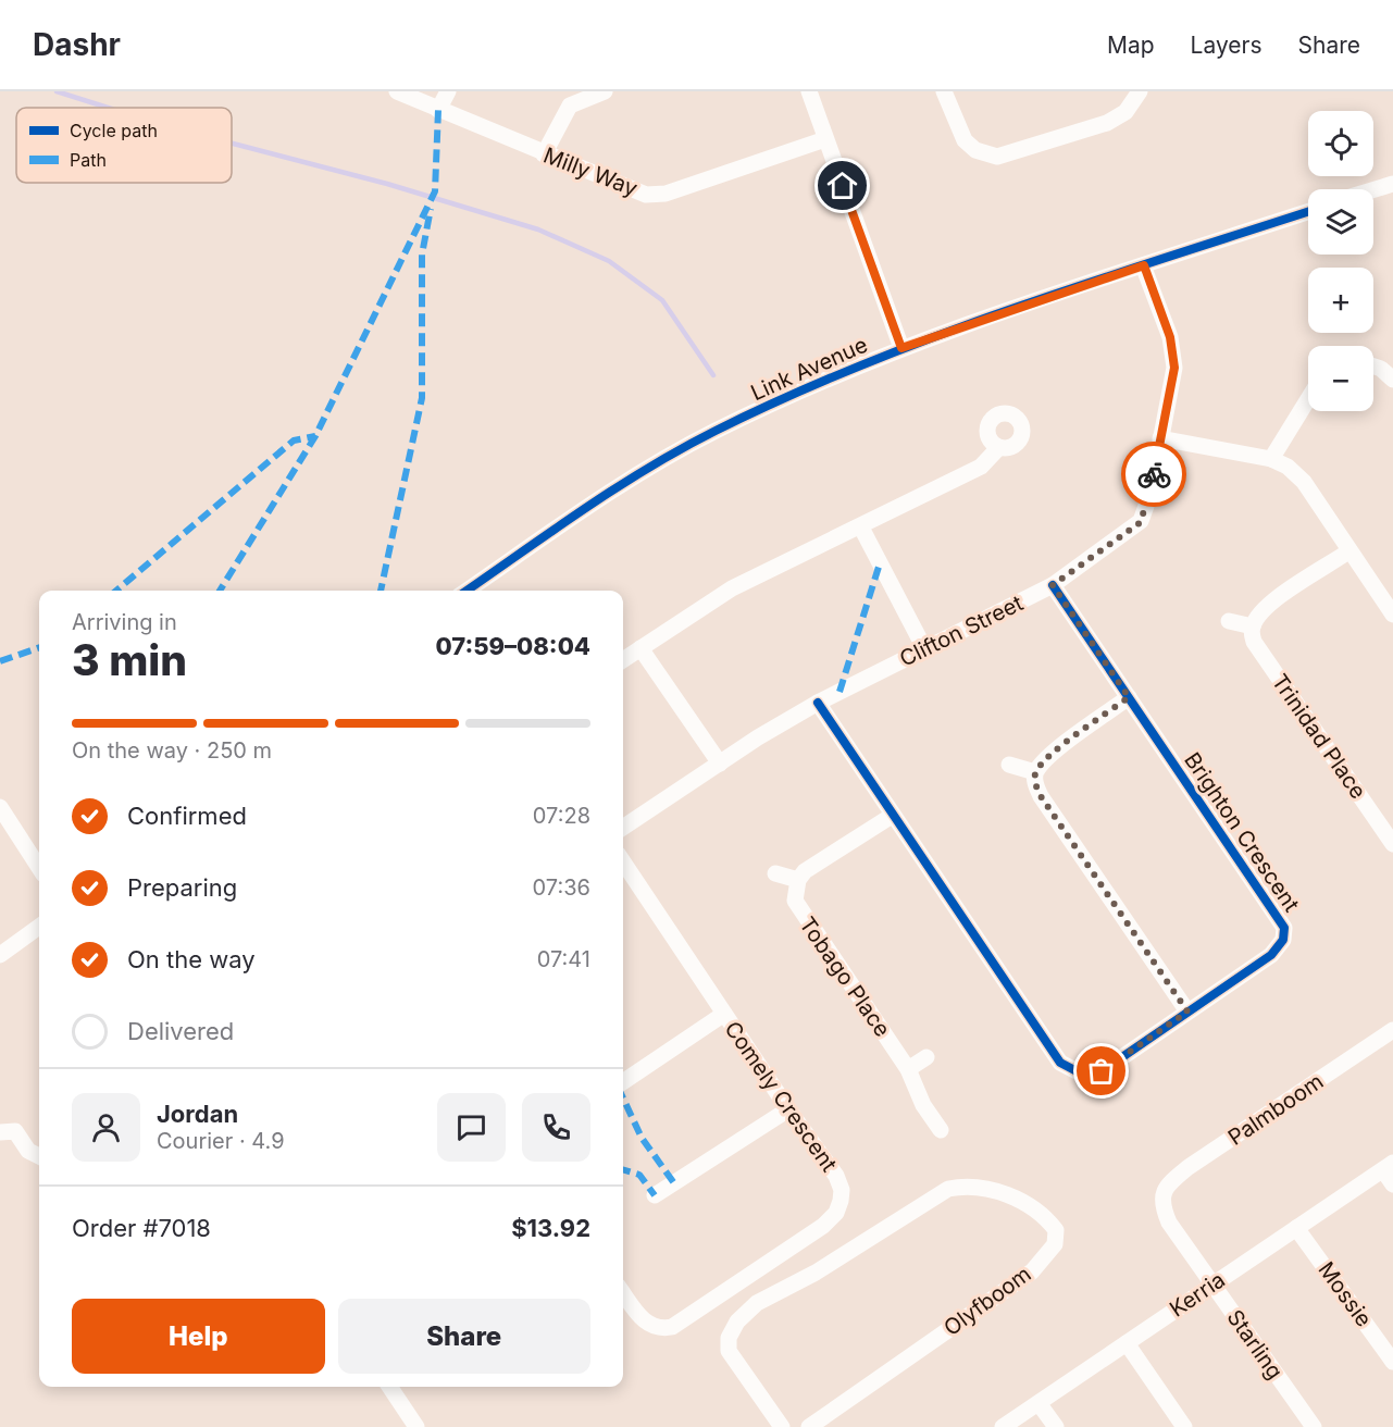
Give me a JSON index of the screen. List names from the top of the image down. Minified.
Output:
{"streets":{"street":["Milly Way","Link Avenue","Clifton Street","Trinidad Place","Brighton Crescent","Tobago Place","Comely Crescent","Palmboom","Kerria","Mossie","Olyfboom","Starling"]},"crossings":[["Link Avenue","Clifton Street"],["Clifton Street","Brighton Crescent"],["Palmboom","Starling"],["Kerria","Mossie"],["Kerria","Starling"]],"legend":["Cycle path","Path"],"page":{"header":"Dashr","nav":["Map","Layers","Share"],"map_buttons":["+","−"],"heading":["3 min","Arriving in","07:59–08:04"],"panel":["Jordan","Courier · 4.9","Order #7018","$13.92"],"bar":"On the way · 250 m","list":[["Confirmed","07:28"],["Preparing","07:36"],["On the way","07:41"],"Delivered"],"buttons":["Help","Share"]}}
